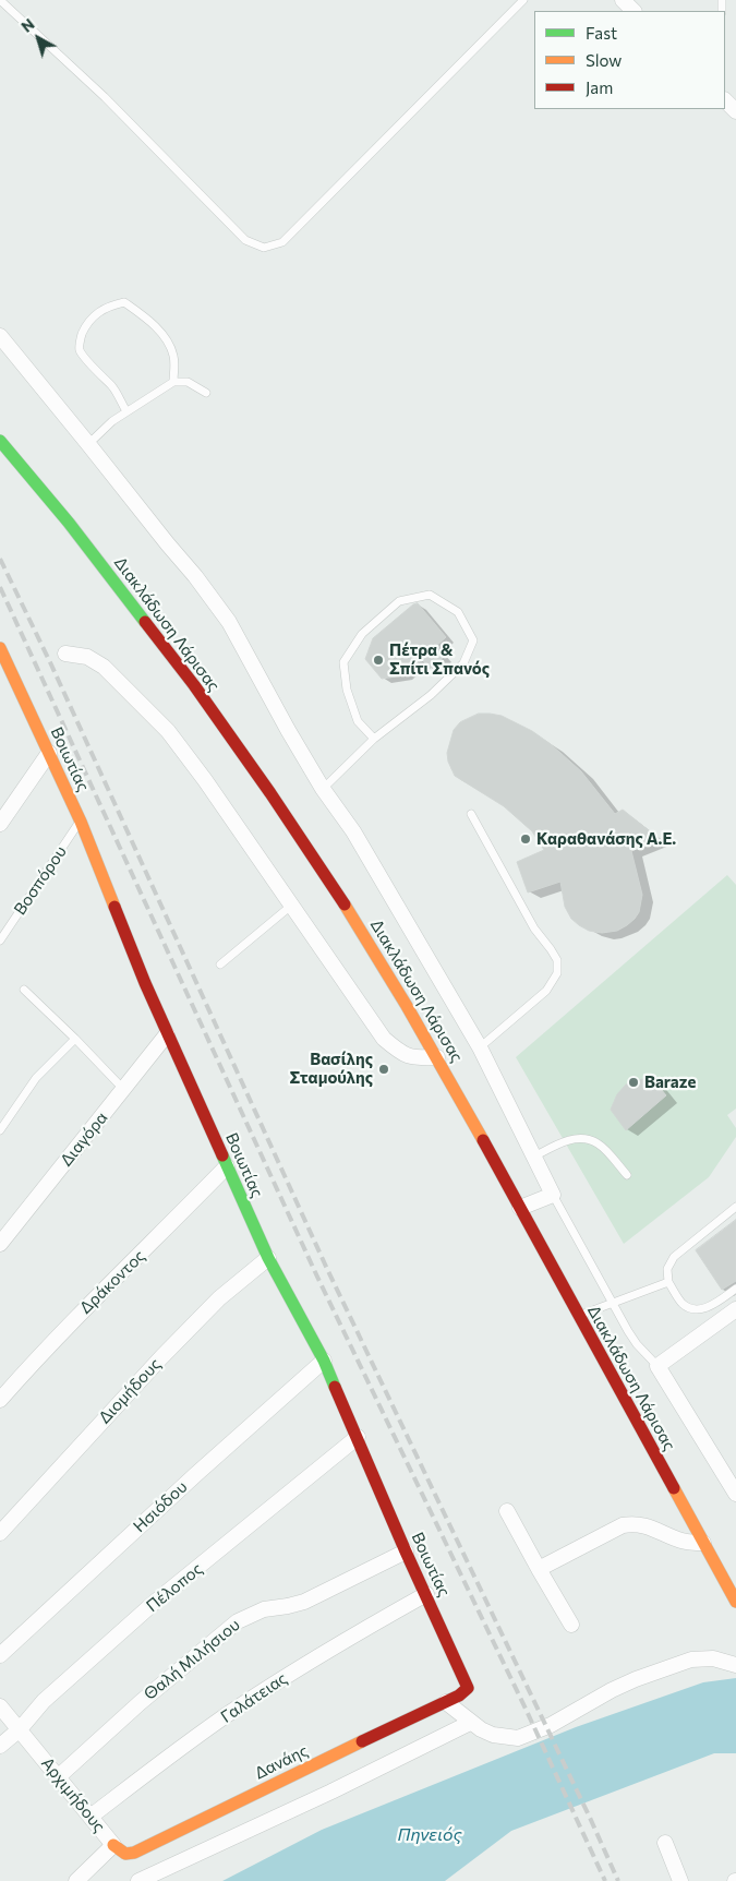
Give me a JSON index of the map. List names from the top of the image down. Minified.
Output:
{"streets":{"street":["Διακλάδωση Λάρισας","Βοιωτίας","Διαγόρα","Δράκοντος","Διομήδους","Ησιόδου","Πέλοπος","Θαλή Μιλήσιου","Γαλάτειας","Δανάης","Αρχιμήδους"],"lane":["Βοσπόρου"]},"crossings":[["Βοιωτίας","Βοσπόρου"],["Βοιωτίας","Διαγόρα"],["Βοιωτίας","Δράκοντος"],["Βοιωτίας","Διομήδους"],["Βοιωτίας","Ησιόδου"],["Βοιωτίας","Πέλοπος"],["Βοιωτίας","Θαλή Μιλήσιου"],["Βοιωτίας","Γαλάτειας"],["Βοιωτίας","Δανάης"],["Πέλοπος","Αρχιμήδους"],["Θαλή Μιλήσιου","Αρχιμήδους"],["Γαλάτειας","Αρχιμήδους"],["Δανάης","Αρχιμήδους"]],"water":["Πηνειός"],"places":["Πέτρα & Σπίτι Σπανός","Καραθανάσης Α.Ε.","Βασίλης Σταμούλης","Baraze"],"legend":["Fast","Slow","Jam"],"north":"top left"}
